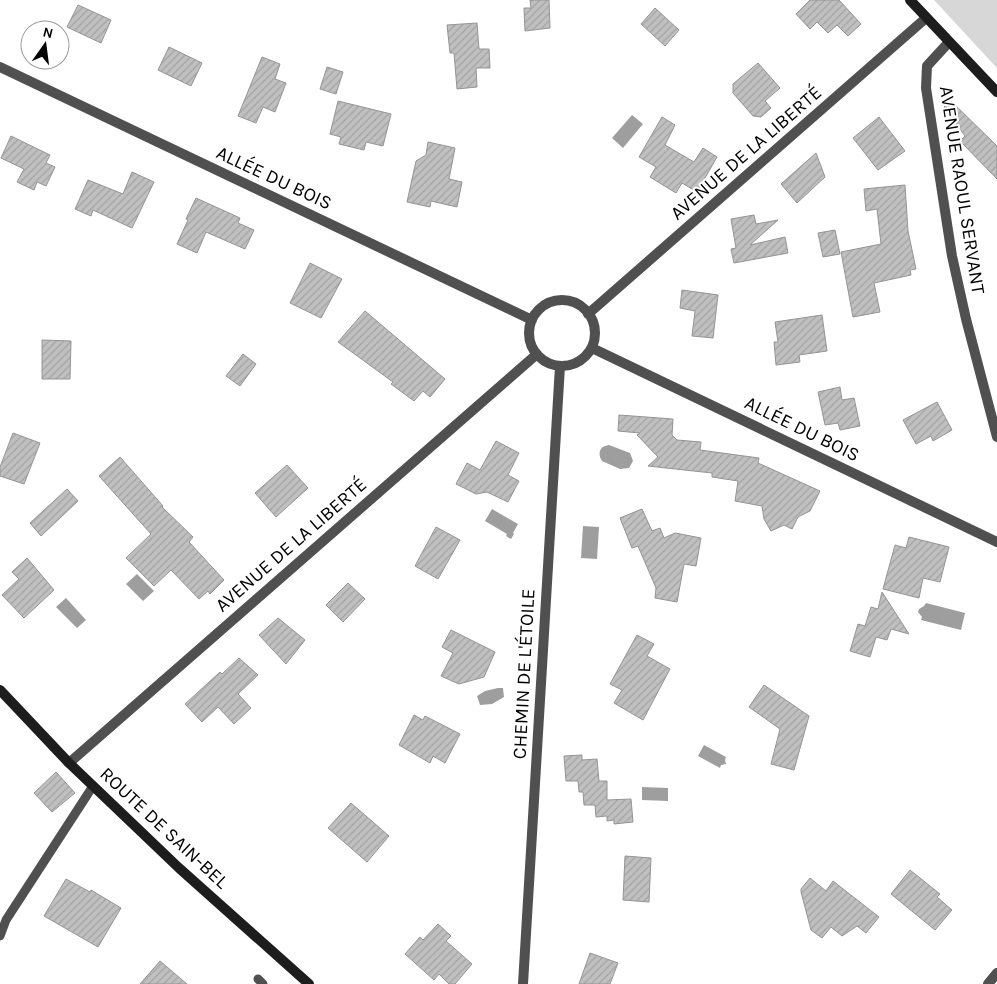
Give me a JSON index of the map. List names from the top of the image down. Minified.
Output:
{"streets":{"main road":["ROUTE DE SAIN-BEL"],"street":["AVENUE DE LA LIBERTÉ","ALLÉE DU BOIS","AVENUE RAOUL SERVANT","CHEMIN DE L'ÉTOILE"]},"crossings":[["AVENUE DE LA LIBERTÉ","ALLÉE DU BOIS"],["AVENUE DE LA LIBERTÉ","CHEMIN DE L'ÉTOILE"],["AVENUE DE LA LIBERTÉ","ROUTE DE SAIN-BEL"],["ALLÉE DU BOIS","CHEMIN DE L'ÉTOILE"]],"north":"top"}
